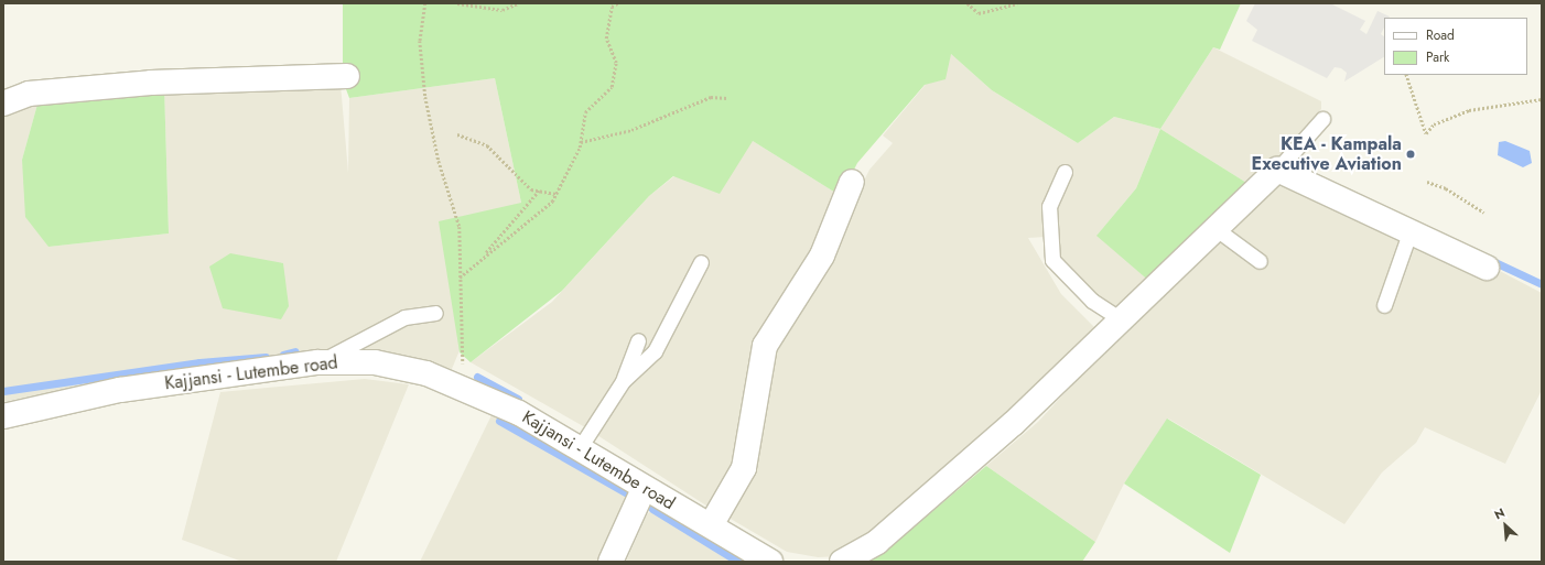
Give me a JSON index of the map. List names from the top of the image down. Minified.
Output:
{"streets":{"street":["Kajjansi - Lutembe road"]},"places":["KEA - Kampala Executive Aviation"],"legend":["Road","Park"],"north":"top left"}
